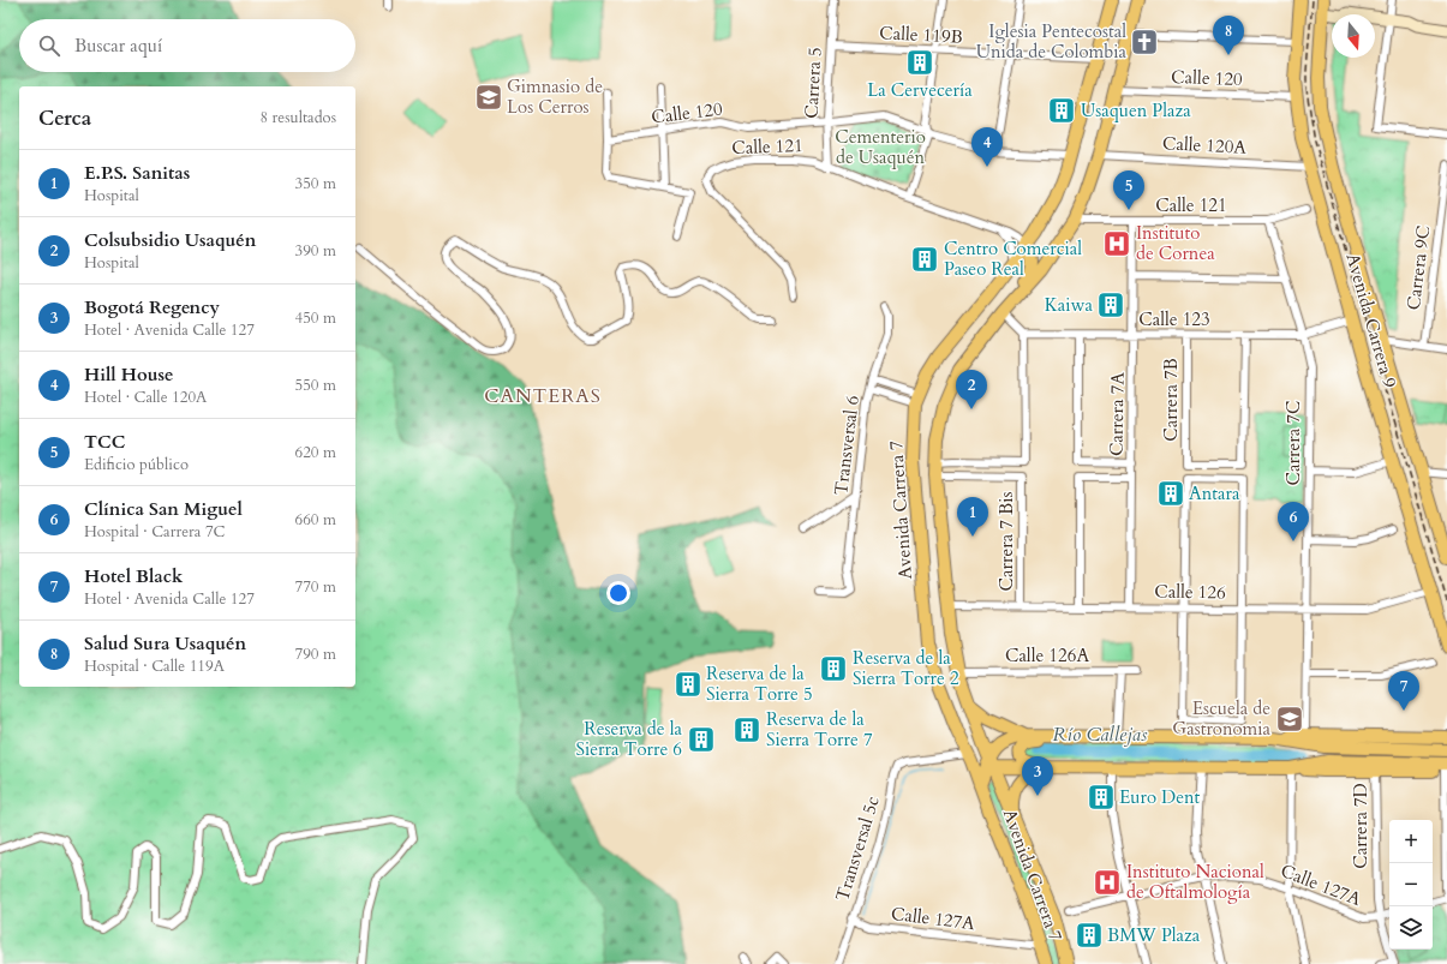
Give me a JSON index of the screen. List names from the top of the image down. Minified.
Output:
{"streets":{"main road":["Avenida Carrera 9","Avenida Carrera 7"],"street":["Calle 119B","Calle 120","Carrera 5","Calle 120A","Calle 121","Carrera 9C","Calle 123","Carrera 7B","Carrera 7A","Carrera 7C","Transversal 6","Carrera 7 Bis","Calle 126","Calle 126A","Carrera 7D","Transversal 5c","Calle 127A"]},"crossings":[["Calle 119B","Carrera 5"],["Calle 119B","Avenida Carrera 7"],["Calle 120","Carrera 5"],["Calle 120","Avenida Carrera 9"],["Calle 120","Avenida Carrera 7"],["Carrera 5","Calle 121"],["Calle 120A","Avenida Carrera 9"],["Calle 120A","Avenida Carrera 7"],["Calle 121","Carrera 7A"],["Calle 121","Carrera 7C"],["Calle 121","Avenida Carrera 7"],["Calle 123","Avenida Carrera 9"],["Calle 123","Carrera 7B"],["Calle 123","Carrera 7A"],["Calle 123","Carrera 7C"],["Avenida Carrera 9","Calle 126"],["Carrera 7A","Calle 126"],["Carrera 7C","Calle 126"],["Avenida Carrera 7","Carrera 7 Bis"],["Avenida Carrera 7","Calle 126"],["Avenida Carrera 7","Calle 126A"],["Avenida Carrera 7","Transversal 5c"],["Avenida Carrera 7","Calle 127A"],["Carrera 7 Bis","Calle 126"],["Carrera 7D","Calle 127A"],["Transversal 5c","Calle 127A"]],"districts":["CANTERAS"],"water":["Río Callejas"],"parks":["Cementerio de Usaquén"],"places":{"church":["Iglesia Pentecostal Unida de Colombia"],"building":["La Cervecería","Usaquen Plaza","Centro Comercial Paseo Real","Kaiwa","Antara","Reserva de la Sierra Torre 2","Reserva de la Sierra Torre 5","Reserva de la Sierra Torre 7","Reserva de la Sierra Torre 6","Euro Dent","BMW Plaza"],"school or university":["Gimnasio de Los Cerros","Escuela de Gastronomia"],"hospital":["Instituto de Cornea","Instituto Nacional de Oftalmología"]},"north":"bottom","page":{"pins":["8","4","5","2","1","6","7","3"],"search":"Buscar aquí","heading":["Cerca","8 resultados"],"list":[{"mark":"1","name":"E.P.S. Sanitas","note":"Hospital","value":"350 m"},{"mark":"2","name":"Colsubsidio Usaquén","note":"Hospital","value":"390 m"},{"mark":"3","name":"Bogotá Regency","note":"Hotel · Avenida Calle 127","value":"450 m"},{"mark":"4","name":"Hill House","note":"Hotel · Calle 120A","value":"550 m"},{"mark":"5","name":"TCC","note":"Edificio público","value":"620 m"},{"mark":"6","name":"Clínica San Miguel","note":"Hospital · Carrera 7C","value":"660 m"},{"mark":"7","name":"Hotel Black","note":"Hotel · Avenida Calle 127","value":"770 m"},{"mark":"8","name":"Salud Sura Usaquén","note":"Hospital · Calle 119A","value":"790 m"}],"map_buttons":["+","−"]}}
